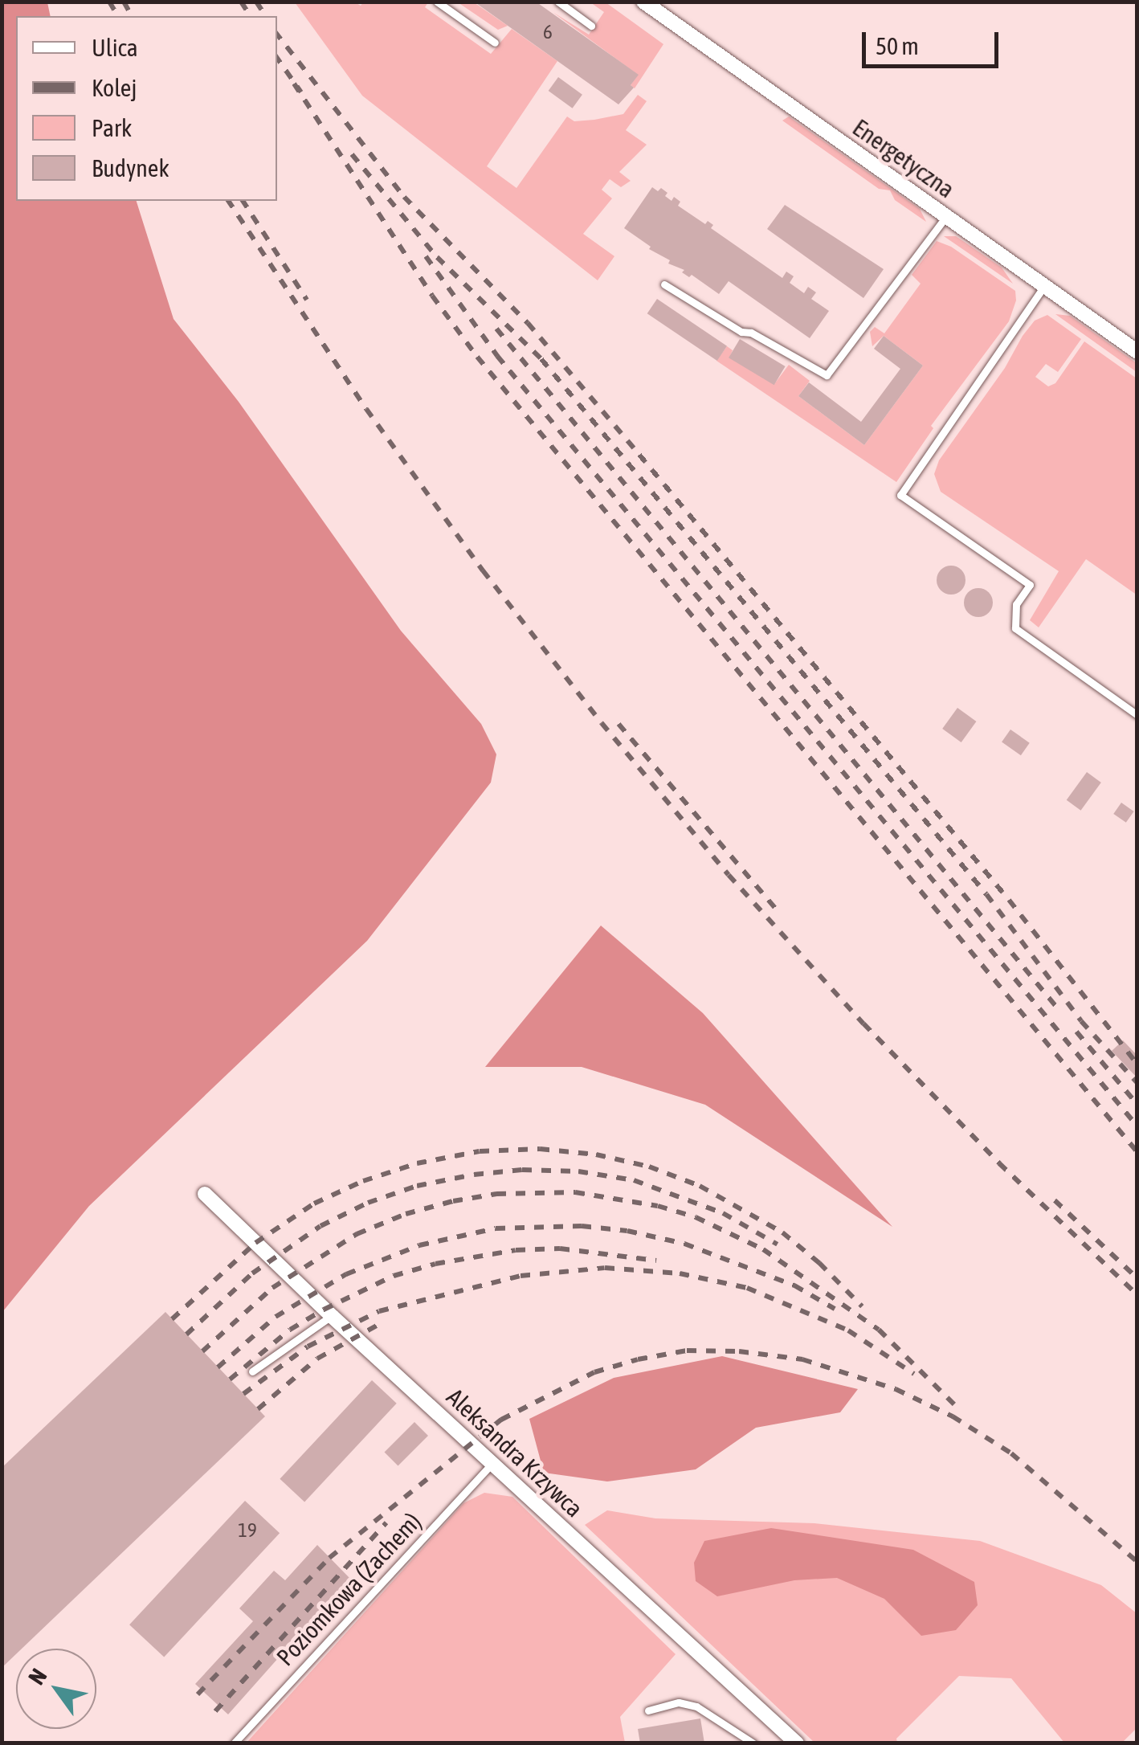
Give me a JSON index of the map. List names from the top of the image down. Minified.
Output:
{"streets":{"street":["Energetyczna","Aleksandra Krzywca"],"lane":["Poziomkowa (Zachem)"]},"crossings":[["Aleksandra Krzywca","Poziomkowa (Zachem)"]],"house_numbers":["6","19"],"legend":["Ulica","Kolej","Park","Budynek"],"scale_bar":"50 m","north":"top left"}
